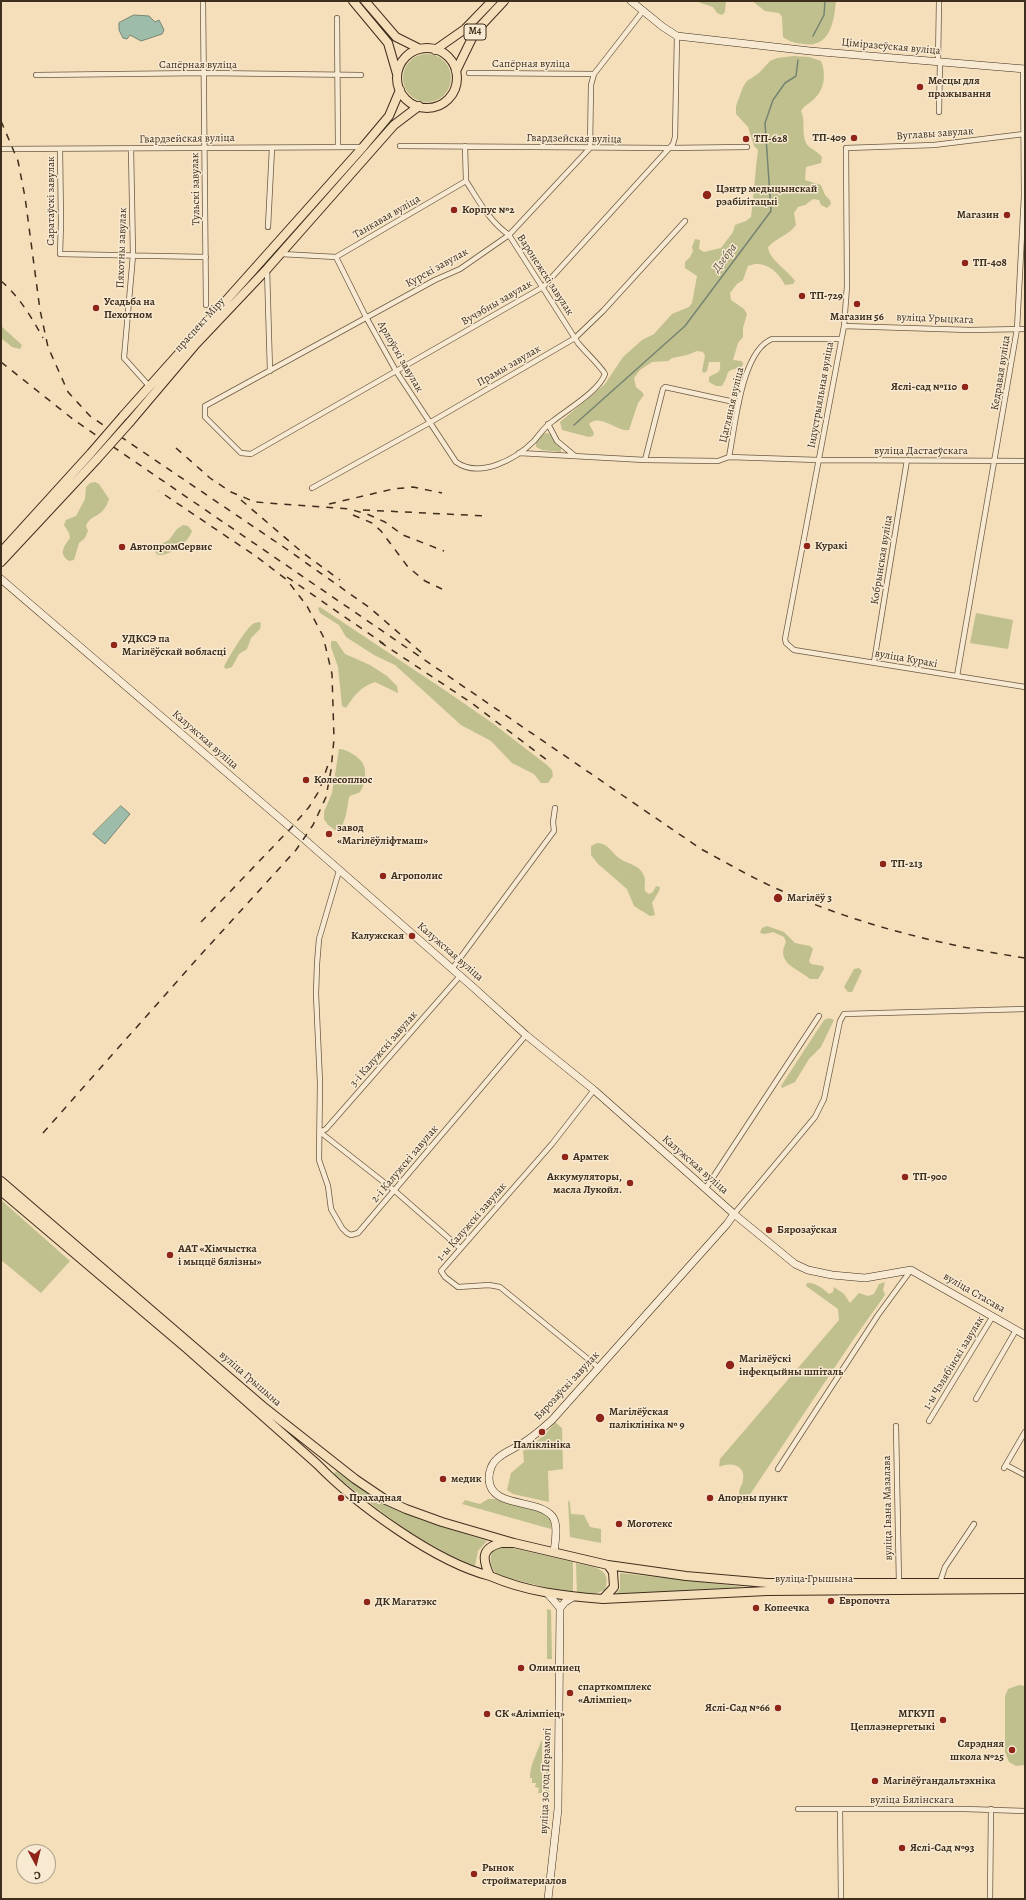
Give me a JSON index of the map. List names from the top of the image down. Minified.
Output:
{"streets":{"main road":["М4","праспект Міру","вуліца Грышына"],"street":["Ціміразеўская вуліца","Сапёрная вуліца","Вуглавы завулак","Гвардзейская вуліца","Тульскі завулак","Саратаўскі завулак","Танкавая вуліца","Пяхотны завулак","Курскі завулак","Варонежскі завулак","Вучэбны завулак","вуліца Урыцкага","Арлоўскі завулак","Прамы завулак","Кедравая вуліца","Індустрыяльная вуліца","Цагляная вуліца","вуліца Дастаеўскага","Кобрынская вуліца","вуліца Куракі","Калужская вуліца","3-і Калужскі завулак","2-і Калужскі завулак","1-ы Калужскі завулак","вуліца Стасава","1-ы Чэлябінскі завулак","Бярозаўскі завулак","вуліца Iвана Мазалава","вуліца 30 год Перамогі","вуліца Бялінскага"]},"crossings":[["М4","праспект Міру"],["Ціміразеўская вуліца","Вучэбны завулак"],["Ціміразеўская вуліца","Кедравая вуліца"],["Сапёрная вуліца","Тульскі завулак"],["Вуглавы завулак","Кедравая вуліца"],["Вуглавы завулак","Індустрыяльная вуліца"],["Гвардзейская вуліца","Тульскі завулак"],["Гвардзейская вуліца","Саратаўскі завулак"],["Гвардзейская вуліца","Пяхотны завулак"],["Гвардзейская вуліца","Курскі завулак"],["Гвардзейская вуліца","Вучэбны завулак"],["Гвардзейская вуліца","праспект Міру"],["Саратаўскі завулак","Пяхотны завулак"],["Танкавая вуліца","Варонежскі завулак"],["Танкавая вуліца","Арлоўскі завулак"],["Пяхотны завулак","праспект Міру"],["Курскі завулак","Варонежскі завулак"],["Курскі завулак","Вучэбны завулак"],["Курскі завулак","Арлоўскі завулак"],["Варонежскі завулак","Вучэбны завулак"],["Варонежскі завулак","Прамы завулак"],["Вучэбны завулак","Арлоўскі завулак"],["вуліца Урыцкага","Кедравая вуліца"],["вуліца Урыцкага","Індустрыяльная вуліца"],["Арлоўскі завулак","Прамы завулак"],["Арлоўскі завулак","Цагляная вуліца"],["Кедравая вуліца","вуліца Дастаеўскага"],["Кедравая вуліца","вуліца Куракі"],["Індустрыяльная вуліца","Цагляная вуліца"],["Індустрыяльная вуліца","вуліца Дастаеўскага"],["Індустрыяльная вуліца","вуліца Куракі"],["Цагляная вуліца","вуліца Дастаеўскага"],["вуліца Дастаеўскага","Кобрынская вуліца"],["Кобрынская вуліца","вуліца Куракі"],["Калужская вуліца","3-і Калужскі завулак"],["Калужская вуліца","2-і Калужскі завулак"],["Калужская вуліца","1-ы Калужскі завулак"],["Калужская вуліца","вуліца Стасава"],["Калужская вуліца","Бярозаўскі завулак"],["3-і Калужскі завулак","2-і Калужскі завулак"],["1-ы Калужскі завулак","Бярозаўскі завулак"],["вуліца Стасава","1-ы Чэлябінскі завулак"],["вуліца Грышына","Бярозаўскі завулак"],["вуліца Грышына","вуліца Iвана Мазалава"]],"water":["Дзебра"],"places":["Месцы для пражывання","ТП-409","ТП-628","Цэнтр медыцынскай рэабілітацыі","Корпус №2","Магазин","ТП-408","ТП-729","Магазин 56","Усадьба на Пехотном","Яслі-сад №110","Куракі","АвтопромСервис","УДКСЭ па Магілёўскай вобласці","Колесоплюс","завод «Магілёўліфтмаш»","ТП-213","Агрополис","Магілёў 3","Калужская","Армтек","ТП-900","Аккумуляторы, масла Лукойл.","Бярозаўская","ААТ «Хімчыстка і мыццё бялізны»","Магілёўскі інфекцыйны шпіталь","Магілёўская паліклініка № 9","Паліклініка","медик","Прахадная","Апорны пункт","Моготекс","Европочта","ДК Магатэкс","Копеечка","Олимпиец","спарткомплекс «Алімпіец»","Яслі-Сад №66","СК «Алімпіец»","МГКУП Цеплаэнергетыкі","Сярэдняя школа №25","Магілёўгандальтэхніка","Яслі-Сад №93","Рынок стройматериалов"],"north":"bottom"}
